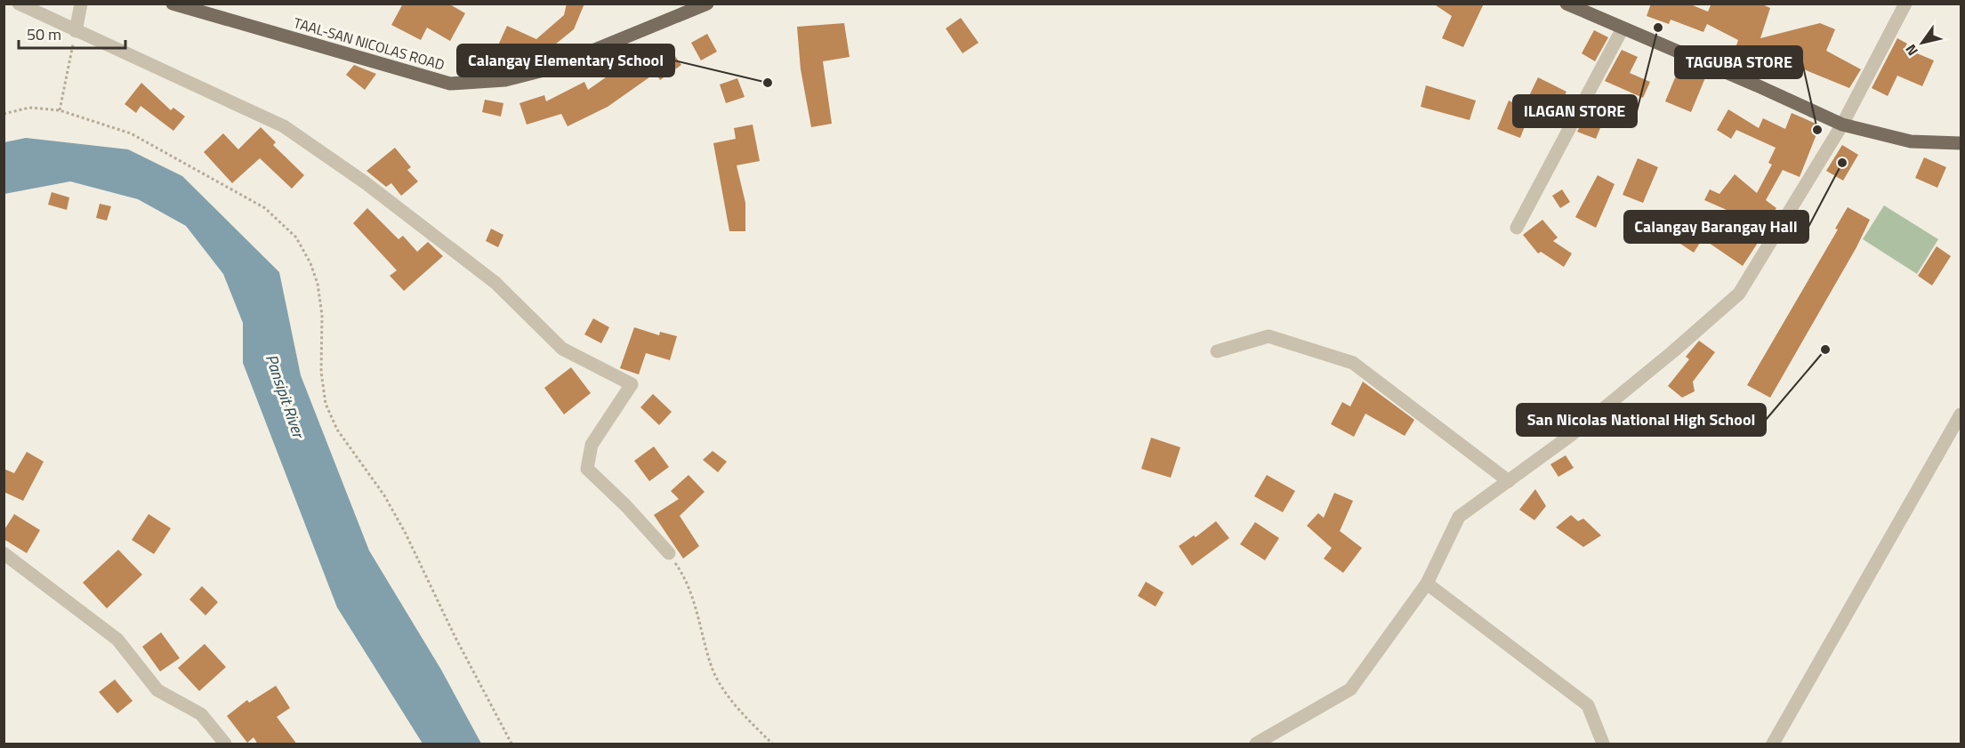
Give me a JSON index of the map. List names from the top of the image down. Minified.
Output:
{"streets":{"main road":["TAAL-SAN NICOLAS ROAD"]},"water":["Pansipit River"],"places":["ILAGAN STORE","Calangay Elementary School","TAGUBA STORE","Calangay Barangay Hall","San Nicolas National High School"],"scale_bar":"50 m","north":"bottom left"}
